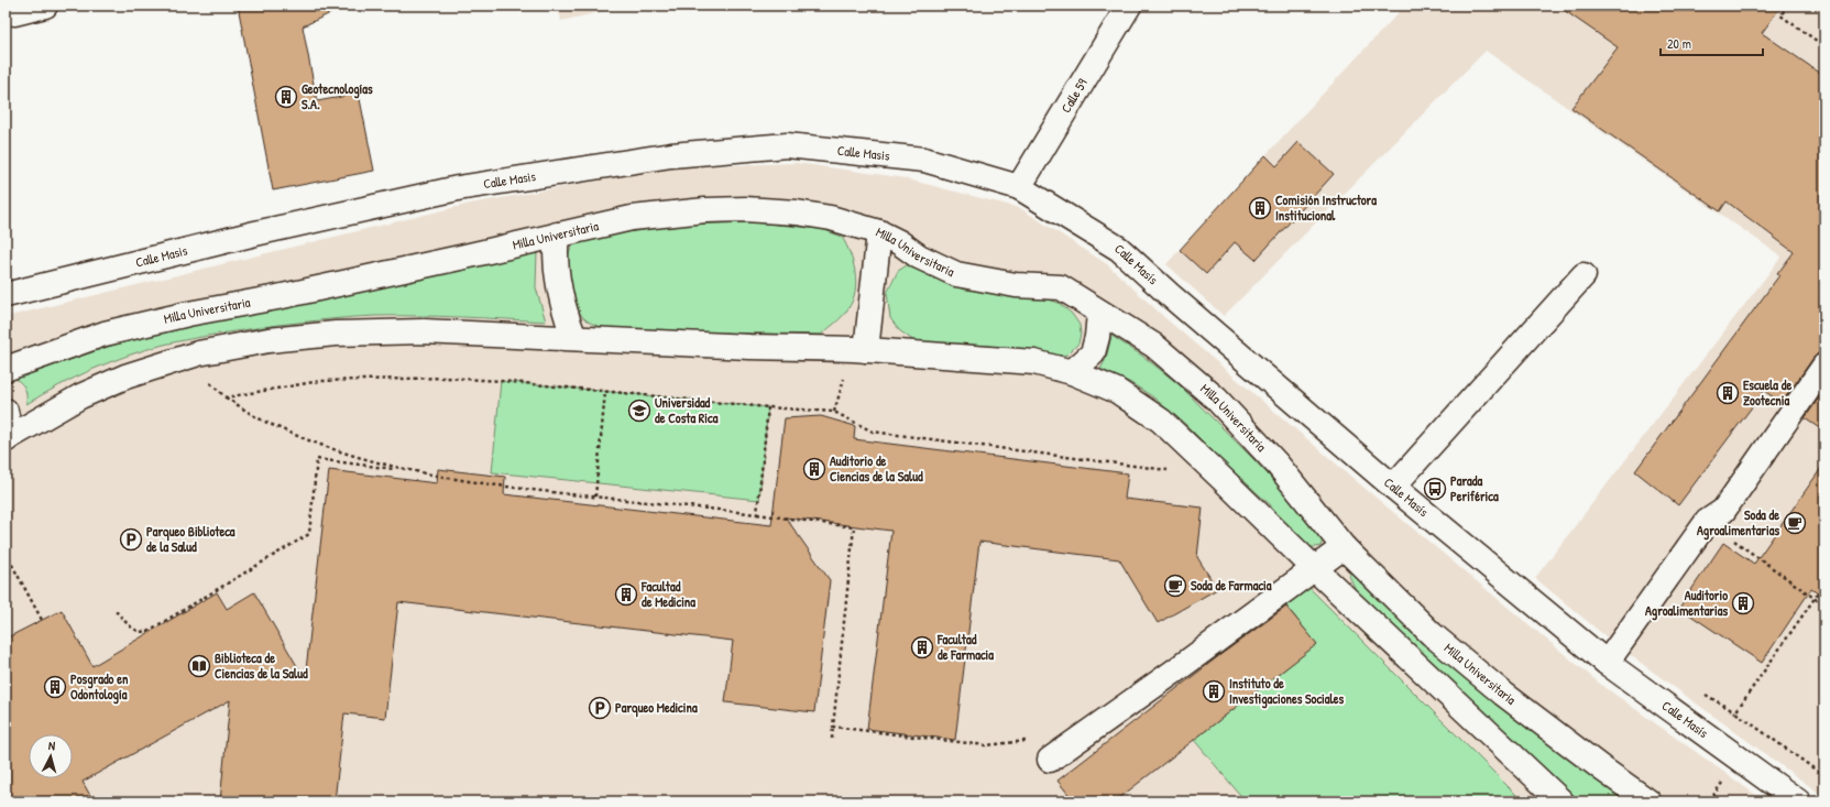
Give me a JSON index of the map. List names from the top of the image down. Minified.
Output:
{"streets":{"street":["Calle 59","Calle Masis","Milla Universitaria","Calle Masís"]},"crossings":[["Calle 59","Calle Masis"],["Calle 59","Calle Masís"],["Calle Masis","Calle Masís"]],"places":{"building":["Geotecnologías S.A.","Comisión Instructora Institucional","Escuela de Zootecnia","Auditorio de Ciencias de la Salud","Facultad de Medicina","Auditorio Agroalimentarias","Facultad de Farmacia","Posgrado en Odontología","Instituto de Investigaciones Sociales"],"school or university":["Universidad de Costa Rica"],"bus stop":["Parada Periférica"],"cafe":["Soda de Agroalimentarias","Soda de Farmacia"],"parking":["Parqueo Biblioteca de la Salud","Parqueo Medicina"],"library":["Biblioteca de Ciencias de la Salud"]},"scale_bar":"20 m","north":"top"}
